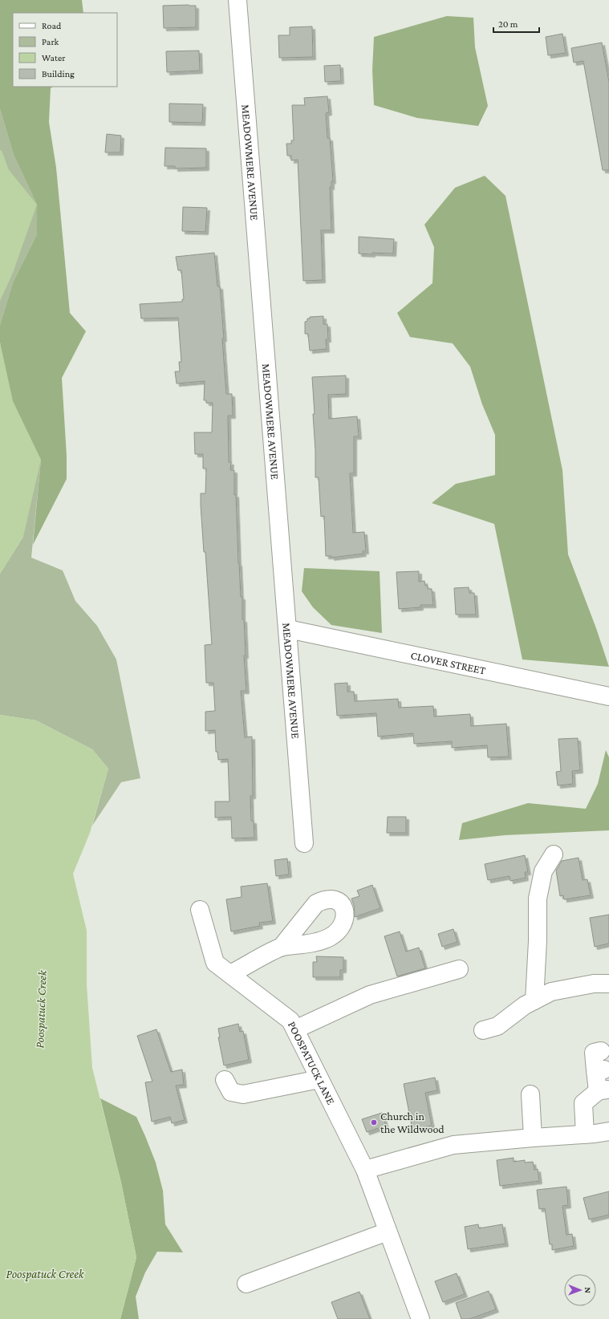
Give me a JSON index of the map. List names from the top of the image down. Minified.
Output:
{"streets":{"street":["MEADOWMERE AVENUE","CLOVER STREET","POOSPATUCK LANE"]},"crossings":[["MEADOWMERE AVENUE","CLOVER STREET"]],"water":["Poospatuck Creek"],"places":["Church in the Wildwood"],"legend":["Road","Park","Water","Building"],"scale_bar":"20 m","north":"right"}
